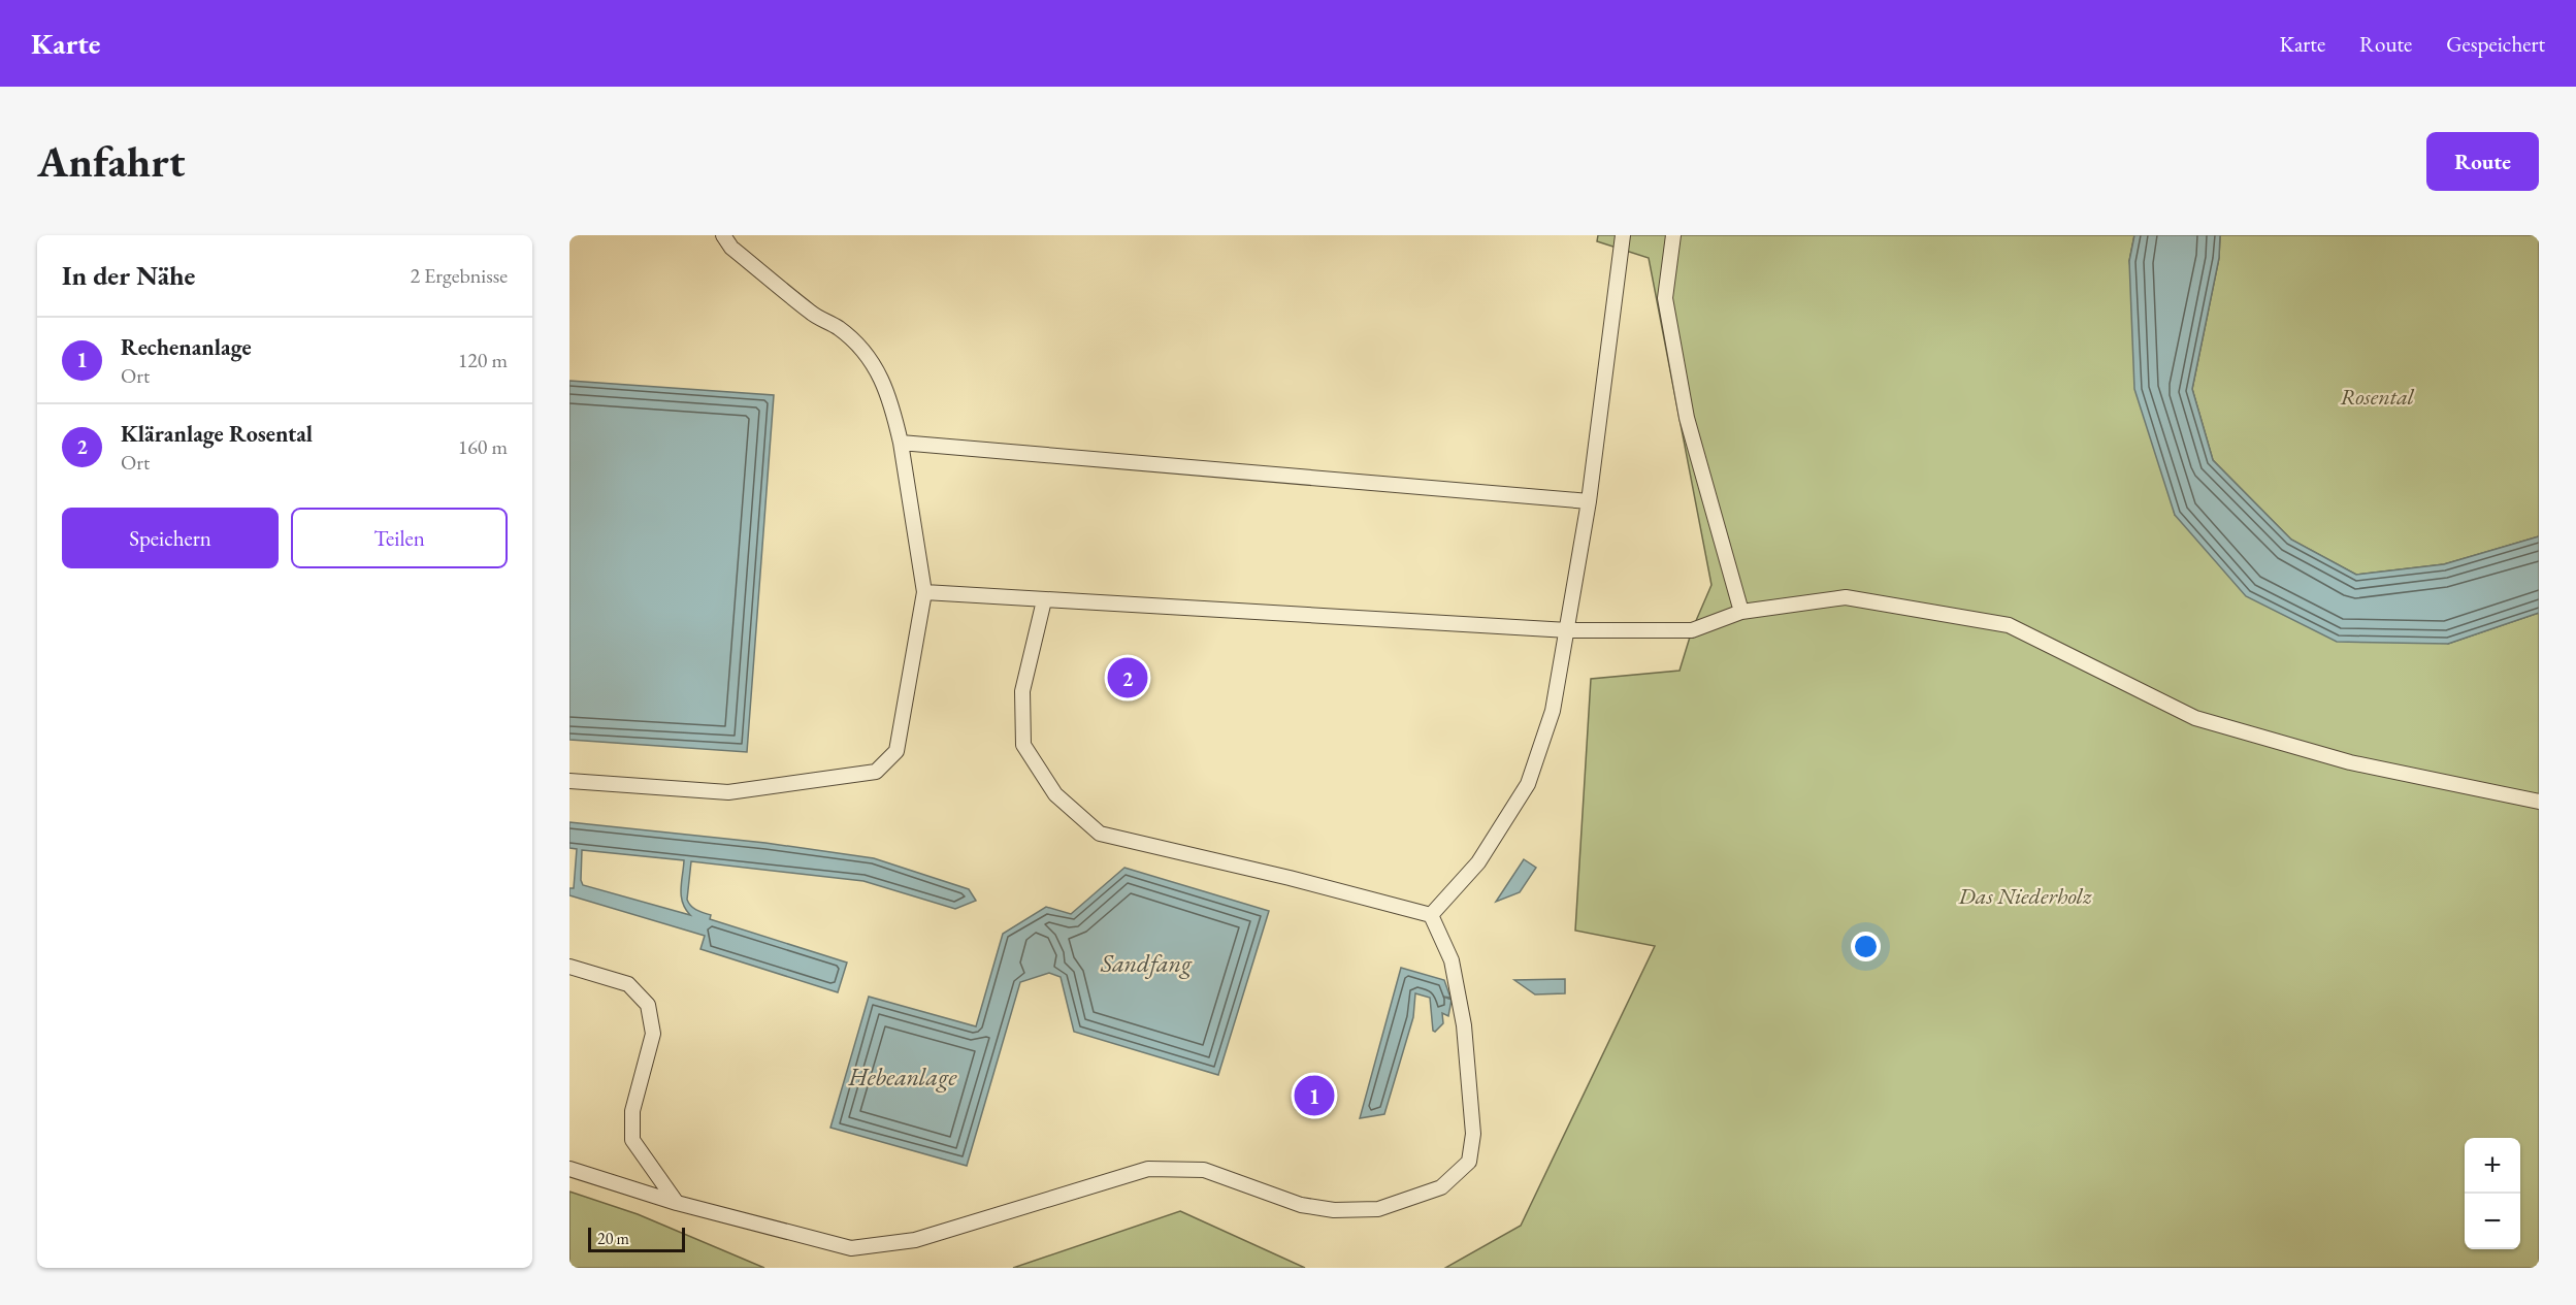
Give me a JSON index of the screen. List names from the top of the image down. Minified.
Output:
{"water":["Sandfang","Hebeanlage"],"parks":["Rosental","Das Niederholz"],"scale_bar":"20 m","page":{"header":"Karte","nav":["Karte","Route","Gespeichert"],"buttons":["Route",["Speichern","Teilen"]],"title":"Anfahrt","heading":["In der Nähe","2 Ergebnisse"],"list":[{"mark":"1","name":"Rechenanlage","note":"Ort","value":"120 m"},{"mark":"2","name":"Kläranlage Rosental","note":"Ort","value":"160 m"}],"pins":["2","1"],"map_buttons":["+","−"],"scale":"20 m"}}
